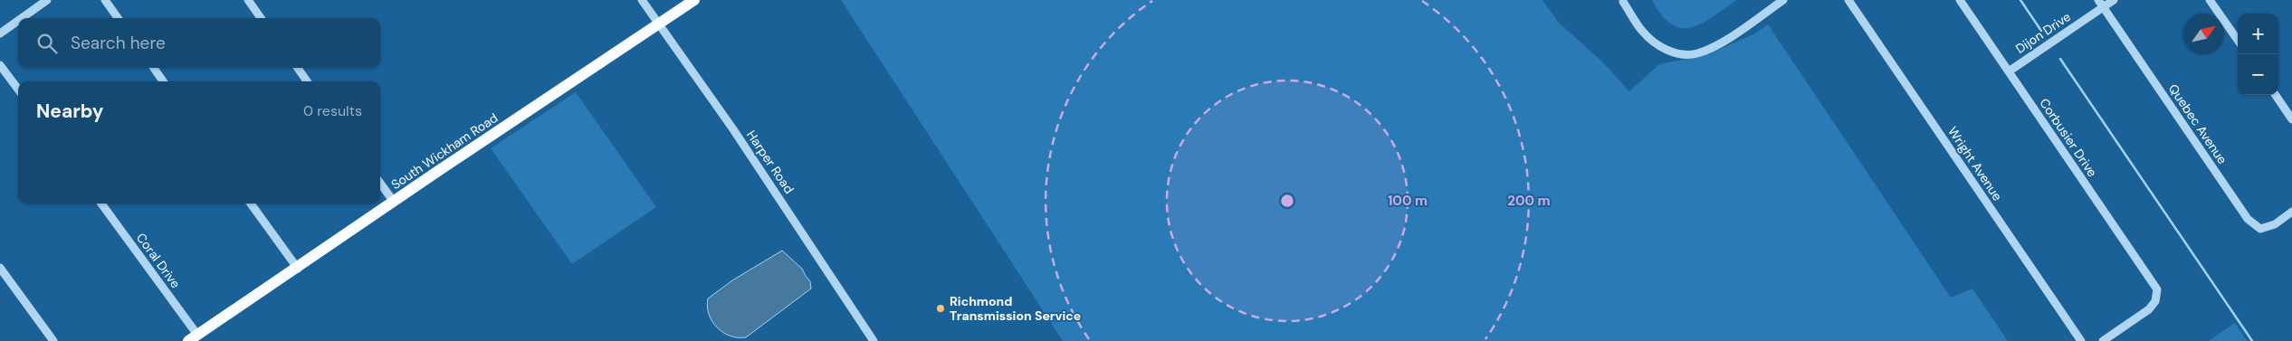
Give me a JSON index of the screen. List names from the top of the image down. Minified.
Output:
{"streets":{"main road":["South Wickham Road"],"street":["Dijon Drive","Quebec Avenue","Corbusier Drive","Harper Road","Wright Avenue","Coral Drive"]},"crossings":[["Dijon Drive","Quebec Avenue"],["Dijon Drive","Corbusier Drive"],["South Wickham Road","Harper Road"],["South Wickham Road","Coral Drive"]],"places":["Richmond Transmission Service"],"north":"top right","page":{"map_buttons":["+","−"],"search":"Search here","heading":["Nearby","0 results"]},"rings":["100 m","200 m"]}
